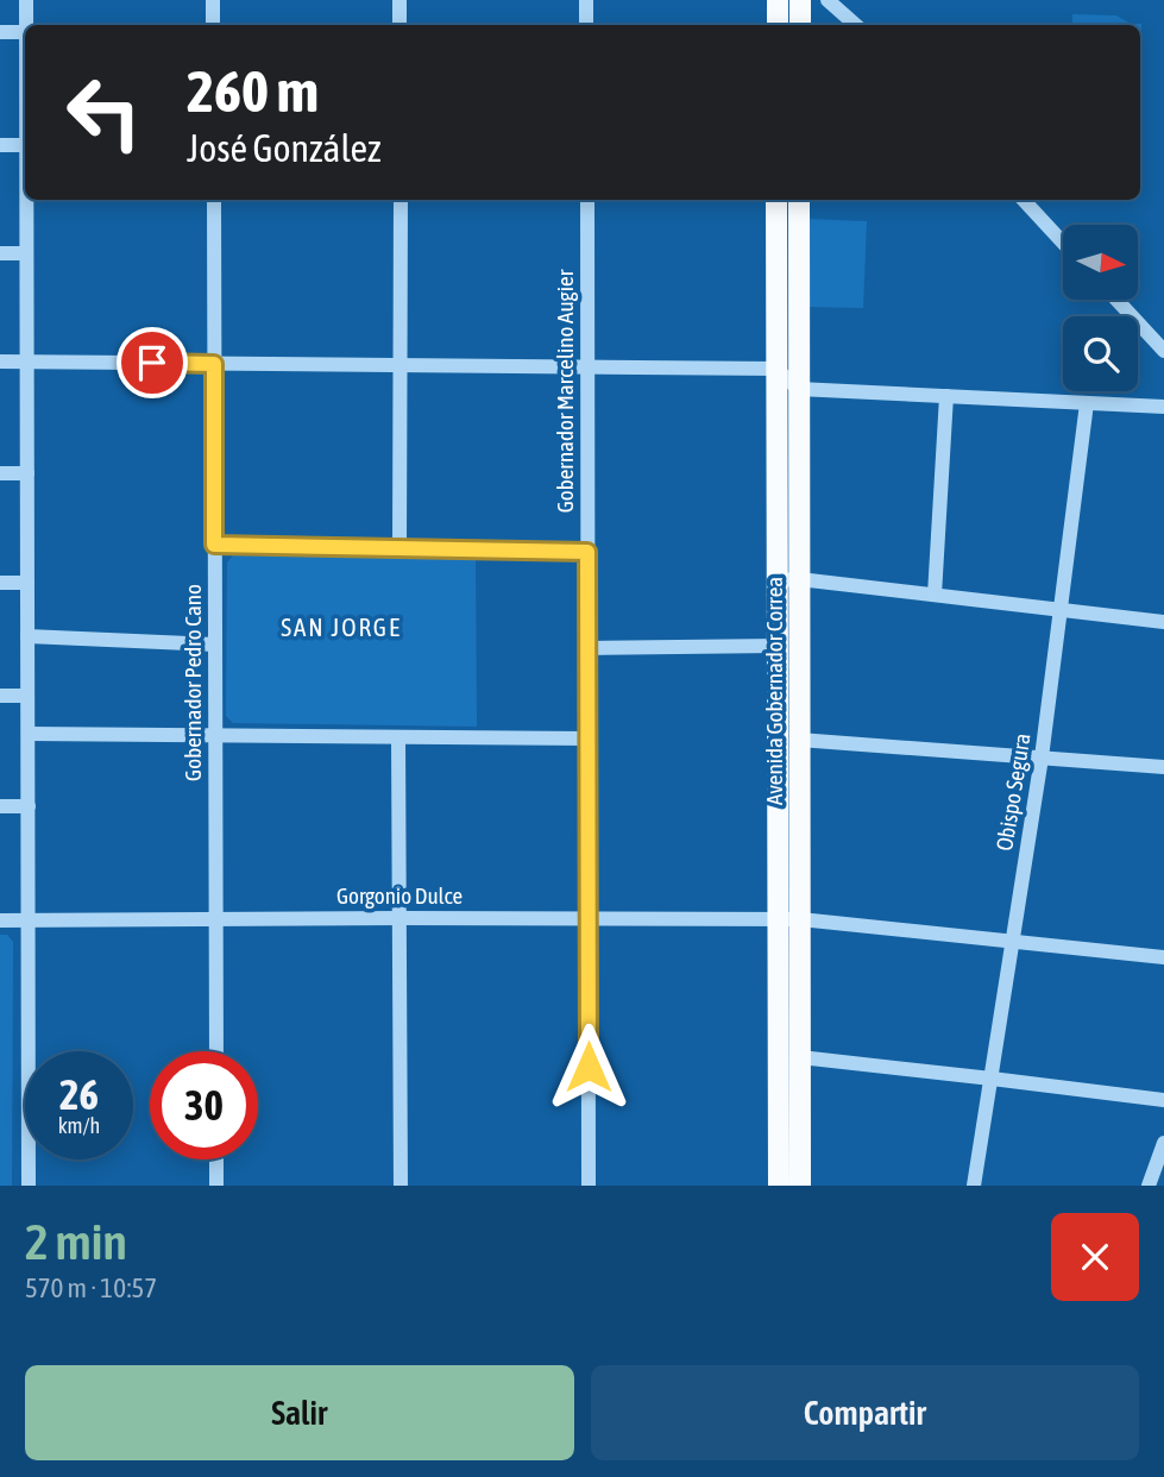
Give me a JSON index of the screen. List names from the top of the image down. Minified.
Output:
{"streets":{"main road":["Avenida Gobernador Correa"],"street":["Gobernador Marcelino Augier","Gobernador Pedro Cano","Obispo Segura","Gorgonio Dulce"]},"crossings":[["Gobernador Marcelino Augier","Gorgonio Dulce"],["Gobernador Pedro Cano","Gorgonio Dulce"],["Avenida Gobernador Correa","Gorgonio Dulce"],["Obispo Segura","Gorgonio Dulce"]],"districts":["SAN JORGE"],"north":"right","page":{"turn":["260 m","José González"],"speed":"26 km/h","limit":"30","heading":["2 min","570 m · 10:57"],"buttons":["Salir","Compartir"]}}
